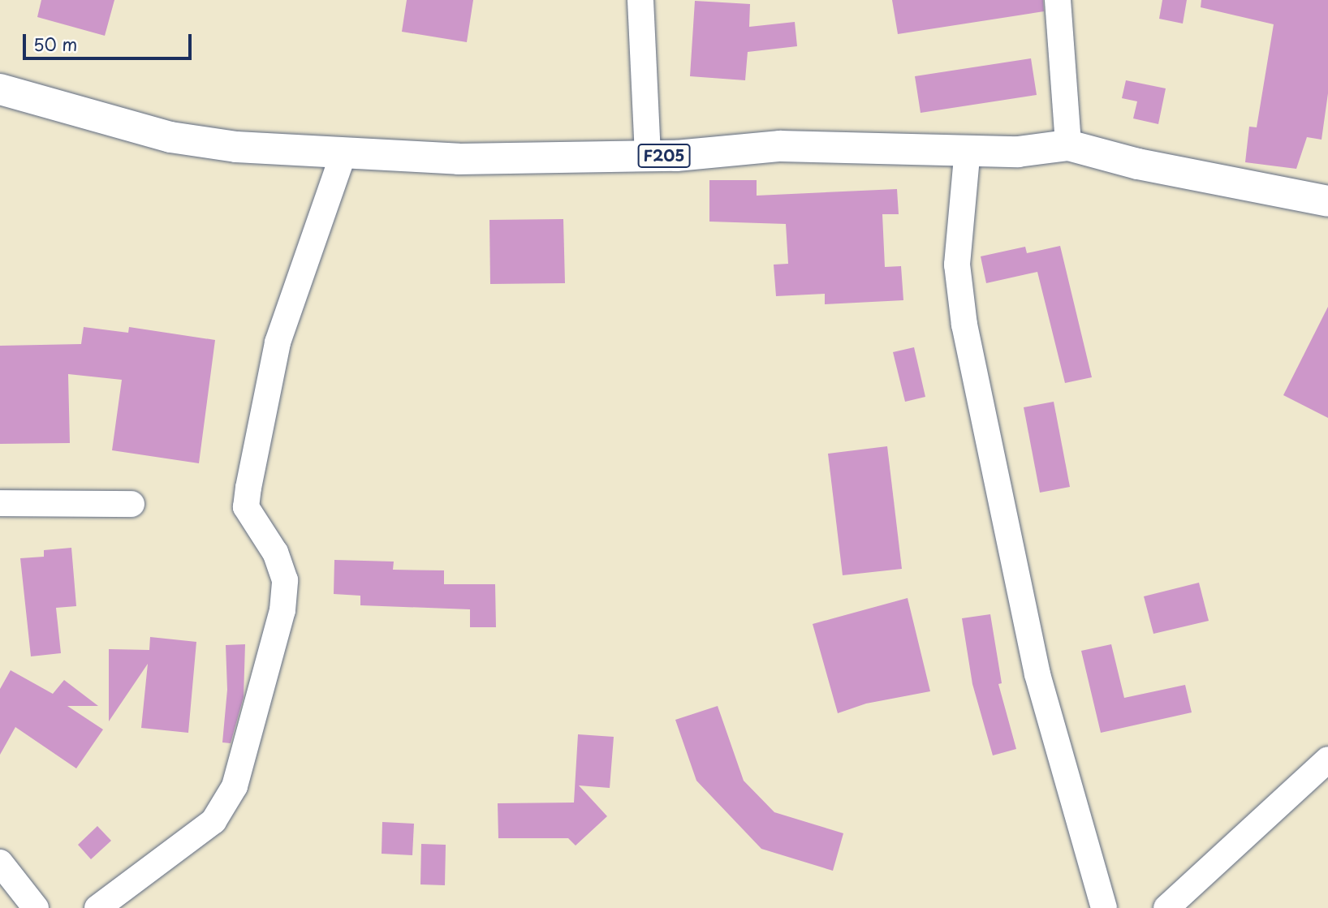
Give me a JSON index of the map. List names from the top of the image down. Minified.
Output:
{"streets":{"main road":["F205"]},"scale_bar":"50 m"}
